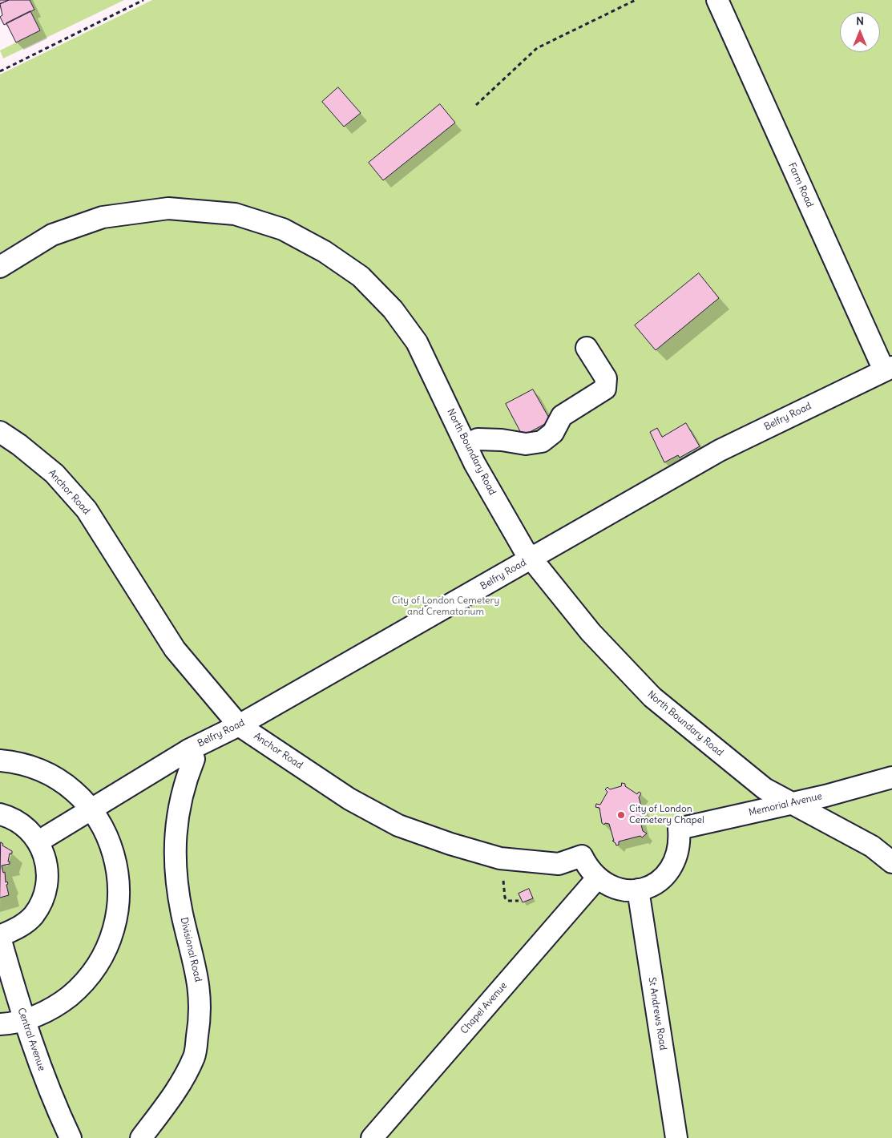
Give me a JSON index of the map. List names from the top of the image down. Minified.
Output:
{"streets":{"lane":["Farm Road","Belfry Road","North Boundary Road","Anchor Road","Memorial Avenue","Divisional Road","Chapel Avenue","St Andrews Road","Central Avenue"]},"crossings":[["Farm Road","Belfry Road"],["Belfry Road","North Boundary Road"],["Belfry Road","Anchor Road"],["Belfry Road","Divisional Road"],["North Boundary Road","Memorial Avenue"],["Anchor Road","Chapel Avenue"],["Memorial Avenue","St Andrews Road"]],"parks":["City of London Cemetery and Crematorium"],"places":["City of London Cemetery Chapel"],"north":"top"}
